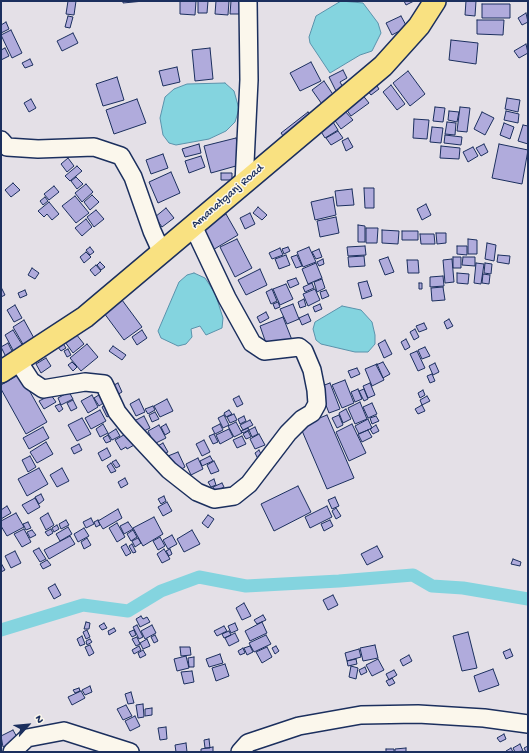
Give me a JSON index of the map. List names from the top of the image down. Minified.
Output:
{"streets":{"main road":["Amanatganj Road"]},"north":"top right"}
